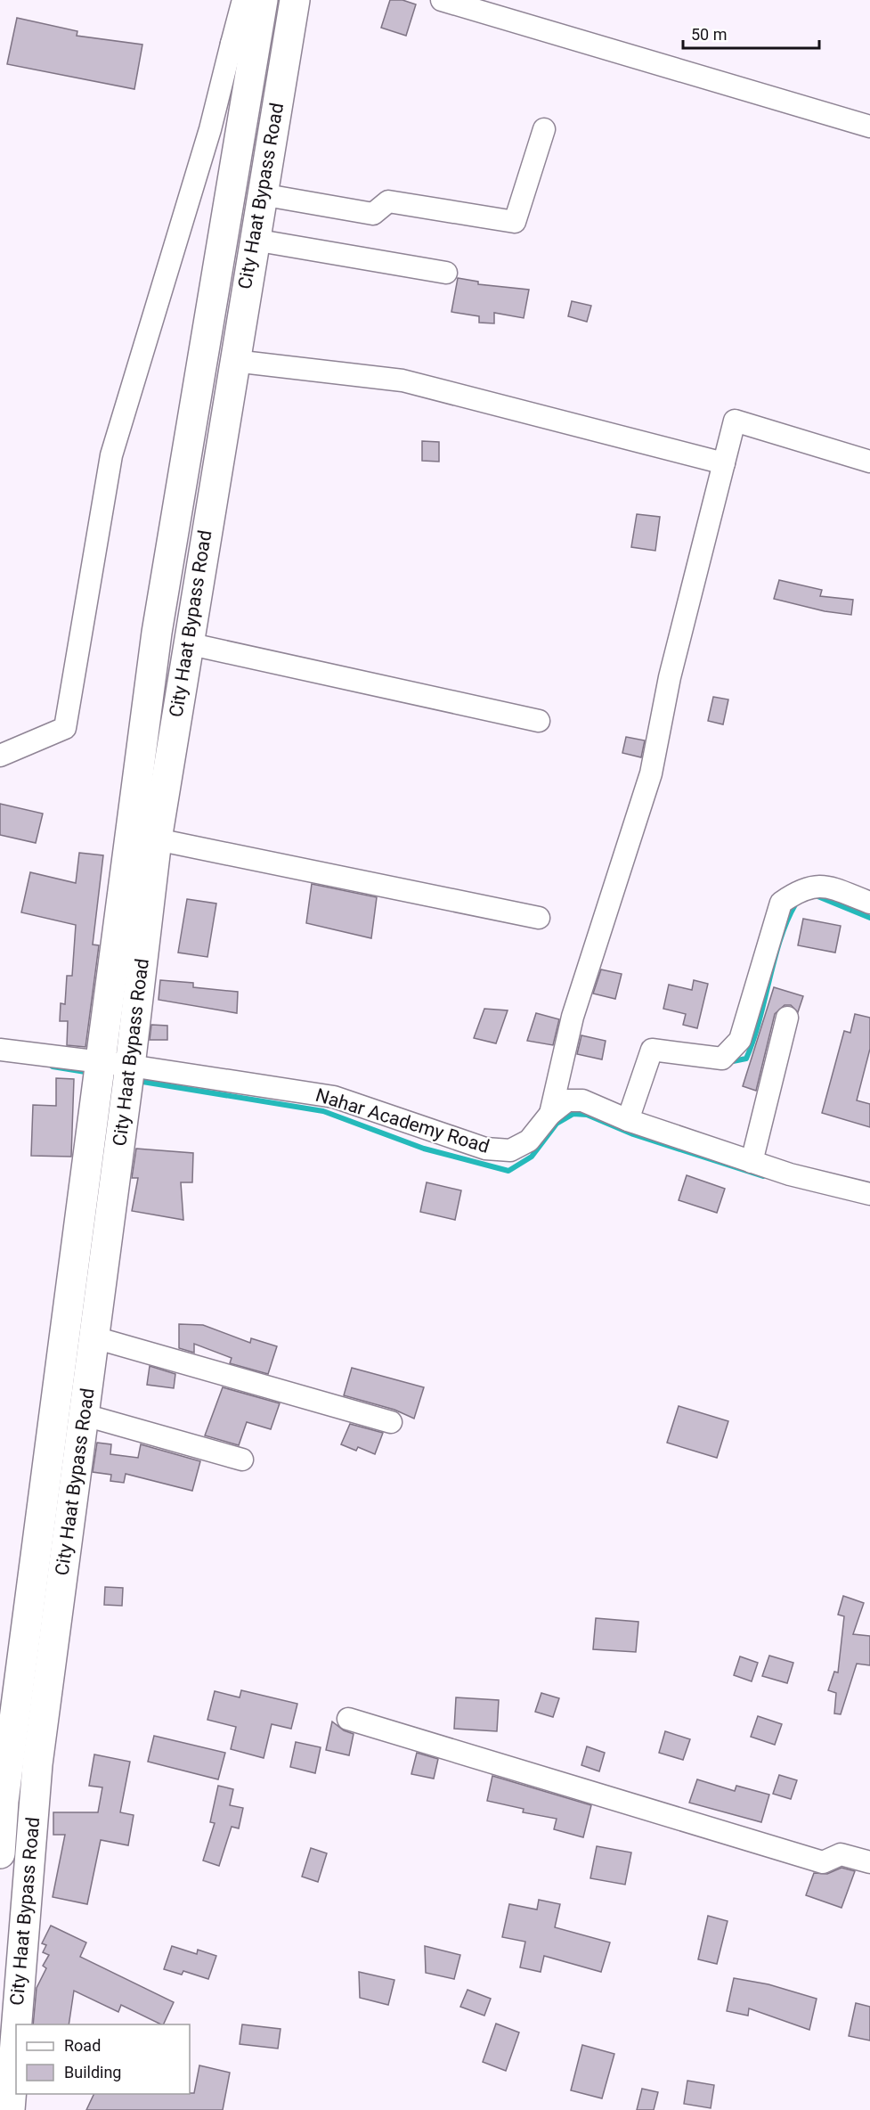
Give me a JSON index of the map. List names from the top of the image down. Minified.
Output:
{"streets":{"main road":["City Haat Bypass Road"],"street":["Nahar Academy Road"]},"crossings":[["City Haat Bypass Road","Nahar Academy Road"]],"legend":["Road","Building"],"scale_bar":"50 m"}
